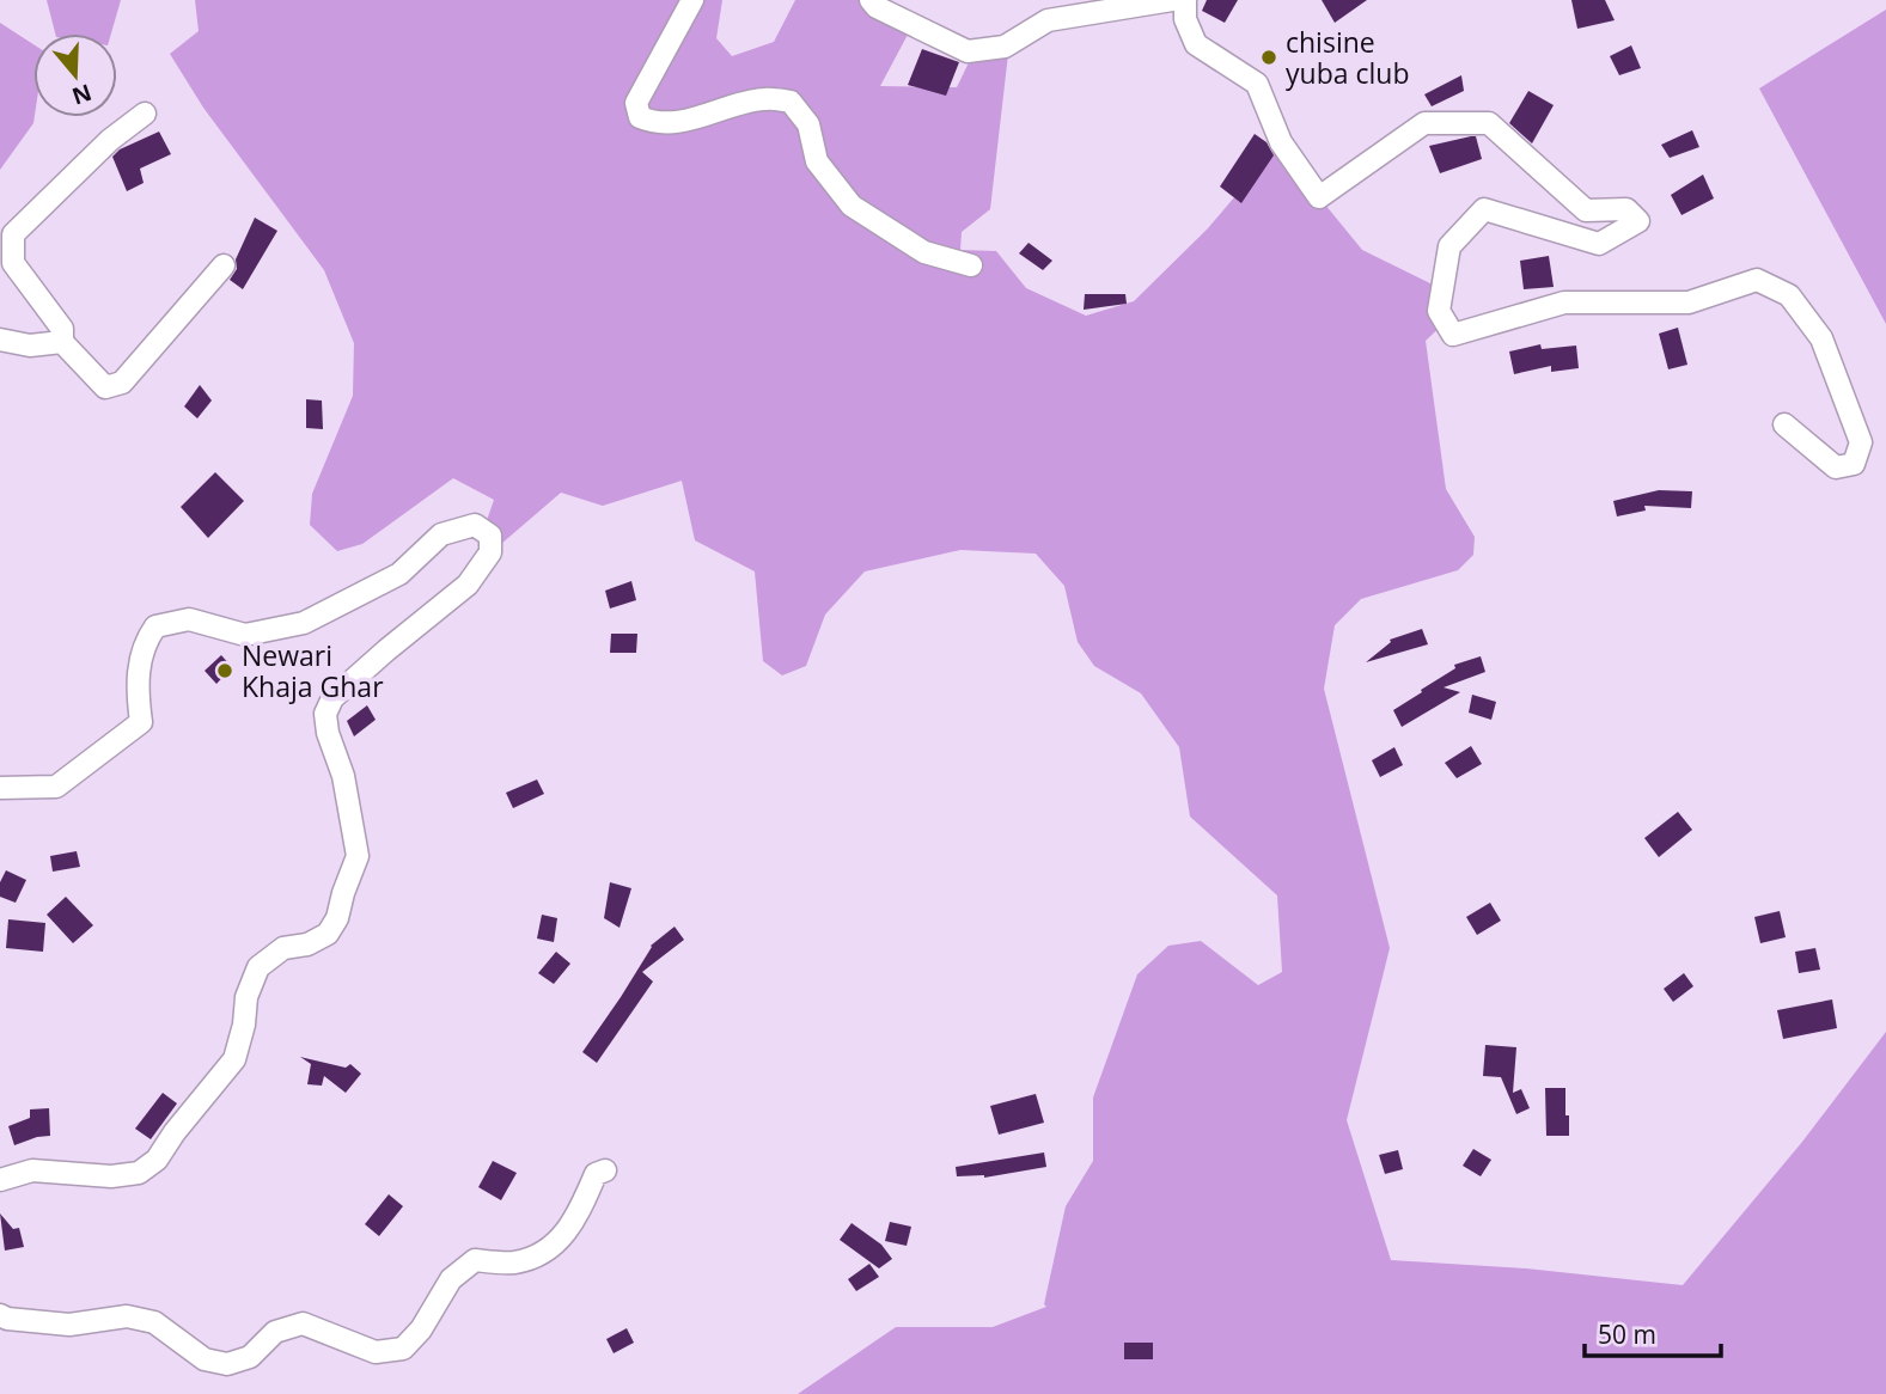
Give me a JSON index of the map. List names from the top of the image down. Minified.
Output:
{"places":["chisine yuba club","Newari Khaja Ghar"],"scale_bar":"50 m","north":"bottom"}
